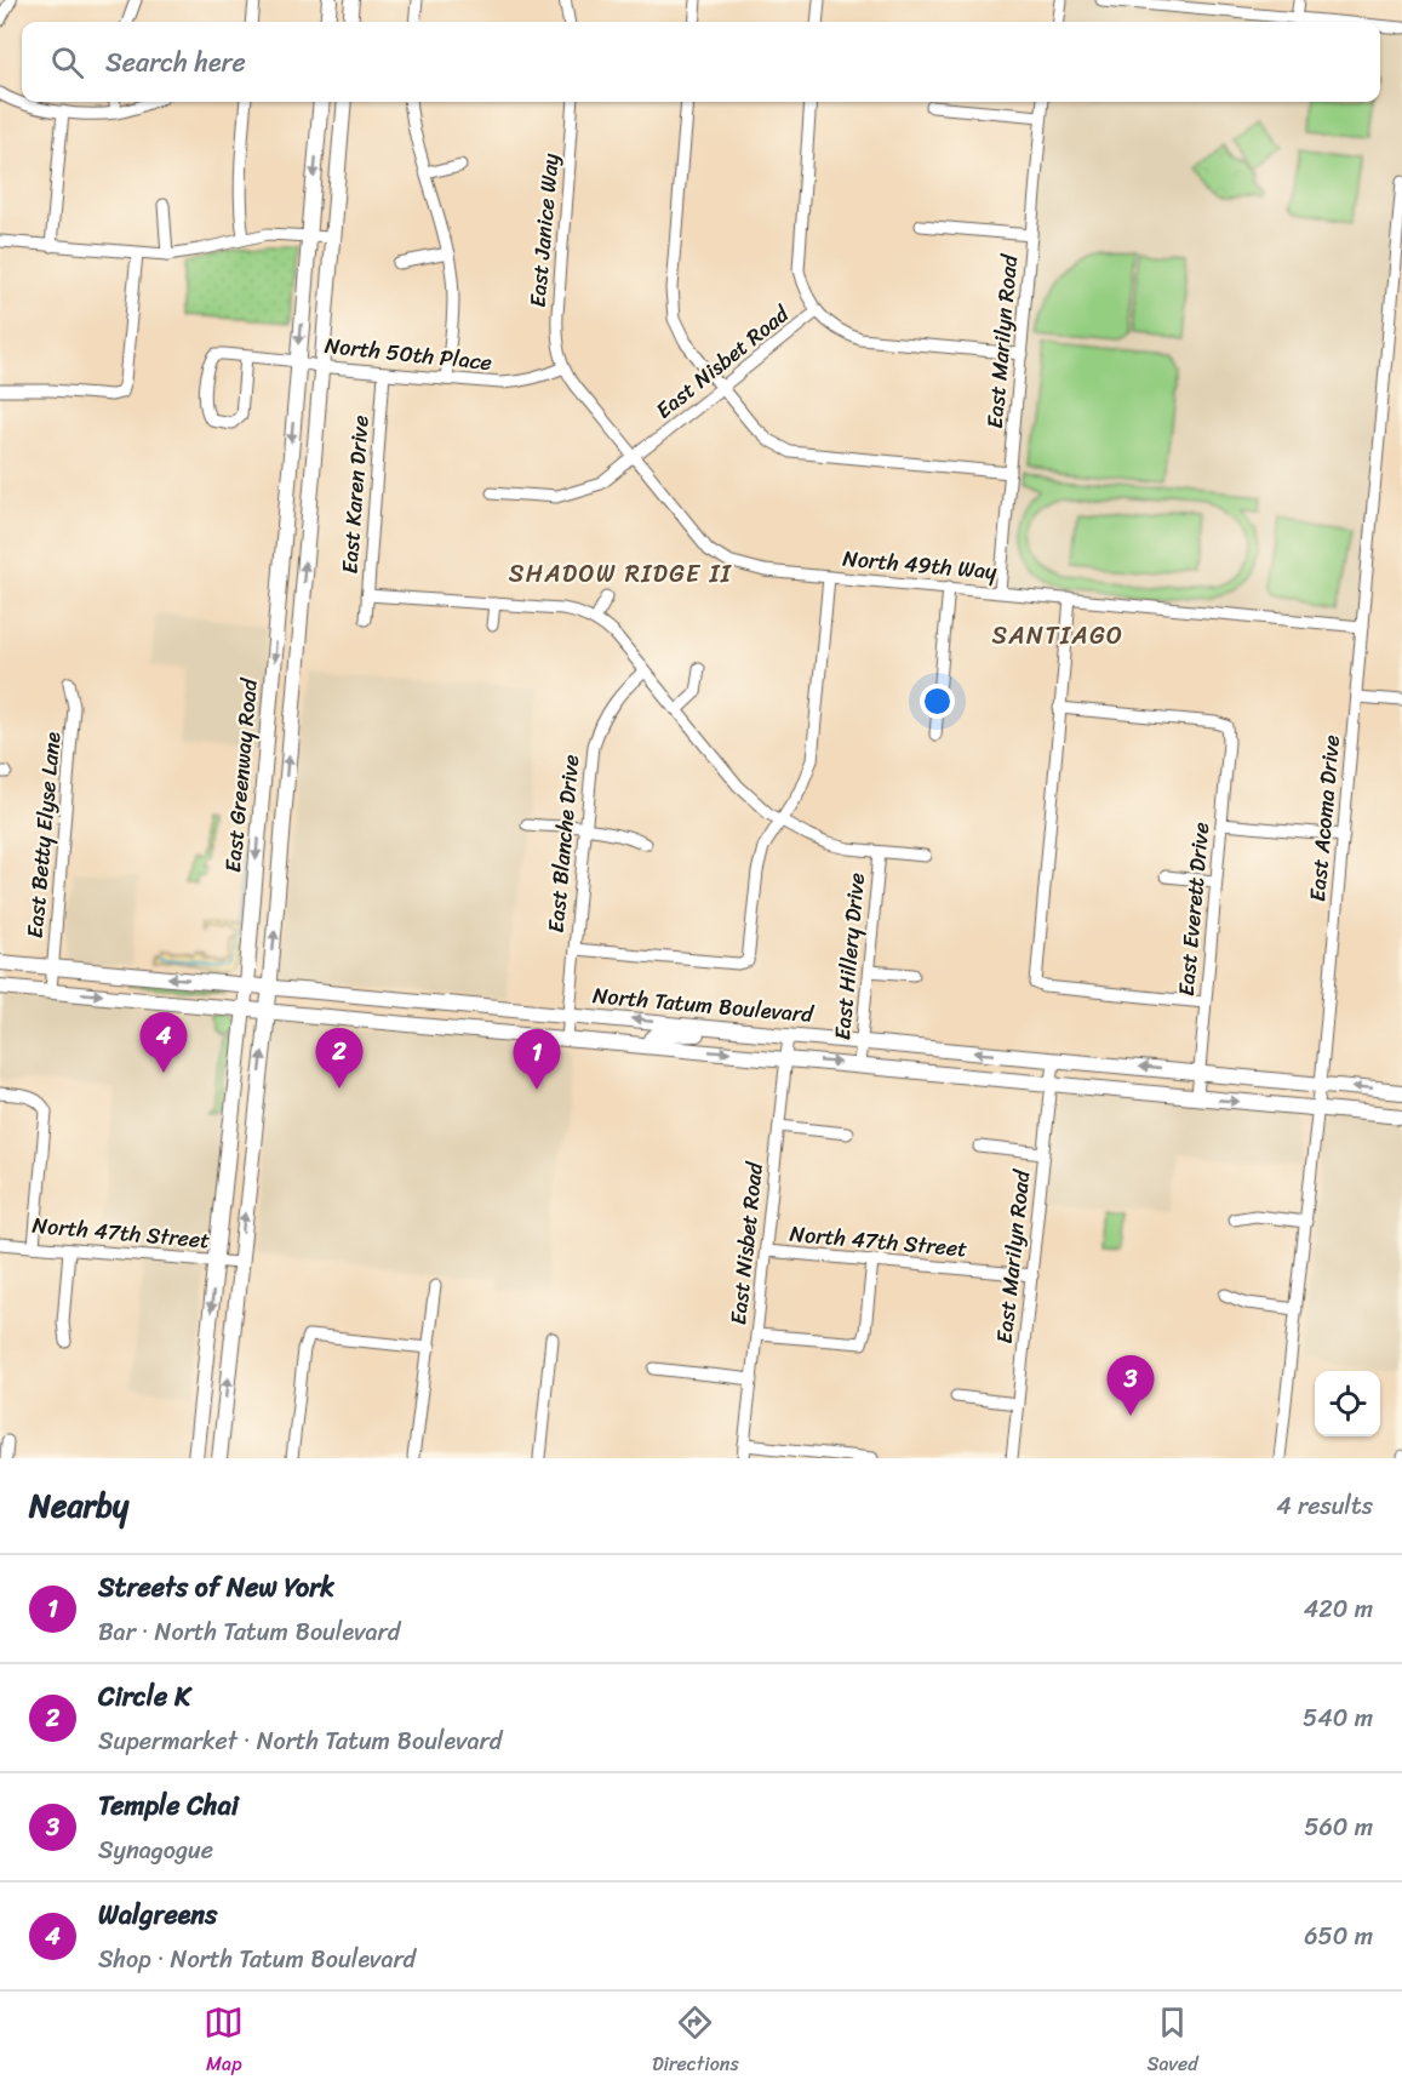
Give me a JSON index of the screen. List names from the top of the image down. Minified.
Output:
{"streets":{"main road":["East Greenway Road","North Tatum Boulevard"],"street":["East Janice Way","East Marilyn Road","North 50th Place","East Nisbet Road","East Karen Drive","North 49th Way","East Acoma Drive","East Betty Elyse Lane","East Blanche Drive","East Everett Drive","East Hillery Drive","North 47th Street"]},"crossings":[["East Janice Way","North 50th Place"],["East Janice Way","North 49th Way"],["East Marilyn Road","North 49th Way"],["East Marilyn Road","North Tatum Boulevard"],["East Marilyn Road","North 47th Street"],["North 50th Place","East Karen Drive"],["North 50th Place","North 49th Way"],["North 50th Place","East Greenway Road"],["East Nisbet Road","North 49th Way"],["East Nisbet Road","North Tatum Boulevard"],["East Nisbet Road","North 47th Street"],["North 49th Way","East Acoma Drive"],["East Greenway Road","North Tatum Boulevard"],["East Greenway Road","North 47th Street"],["East Acoma Drive","North Tatum Boulevard"],["East Betty Elyse Lane","North Tatum Boulevard"],["East Blanche Drive","North Tatum Boulevard"],["East Everett Drive","North Tatum Boulevard"],["East Hillery Drive","North Tatum Boulevard"]],"districts":["SHADOW RIDGE II","SANTIAGO"],"page":{"search":"Search here","pins":["4","2","1","3"],"heading":["Nearby","4 results"],"list":[{"mark":"1","name":"Streets of New York","note":"Bar · North Tatum Boulevard","value":"420 m"},{"mark":"2","name":"Circle K","note":"Supermarket · North Tatum Boulevard","value":"540 m"},{"mark":"3","name":"Temple Chai","note":"Synagogue","value":"560 m"},{"mark":"4","name":"Walgreens","note":"Shop · North Tatum Boulevard","value":"650 m"}],"nav":["Map","Directions","Saved"]}}
